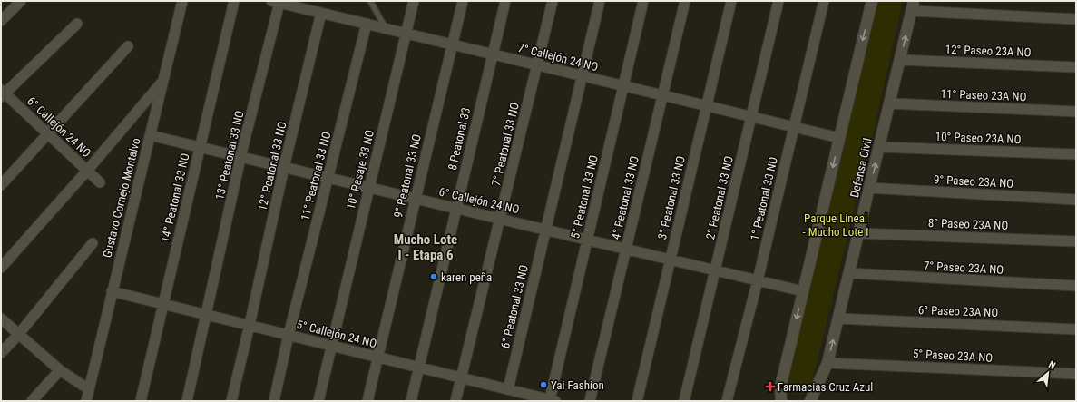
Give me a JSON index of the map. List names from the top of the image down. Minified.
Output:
{"streets":{"street":["12° Paseo 23A NO","7° Callejón 24 NO","11° Paseo 23A NO","6° Callejón 24 NO","10° Paseo 23A NO","8 Peatonal 33","7° Peatonal 33 NO","13° Peatonal 33 NO","12° Peatonal 33 NO","Defensa Civil","10° Pasaje 33 NO","11° Peatonal 33 NO","9° Peatonal 33 NO","9° Paseo 23A NO","5° Peatonal 33 NO","Gustavo Cornejo Montalvo","14° Peatonal 33 NO","4° Peatonal 33 NO","3° Peatonal 33 NO","2° Peatonal 33 NO","1° Peatonal 33 NO","8° Paseo 23A NO","7° Paseo 23A NO","6° Peatonal 33 NO","6° Paseo 23A NO","5° Callejón 24 NO","5° Paseo 23A NO"]},"crossings":[["12° Paseo 23A NO","Defensa Civil"],["7° Callejón 24 NO","8 Peatonal 33"],["7° Callejón 24 NO","7° Peatonal 33 NO"],["7° Callejón 24 NO","13° Peatonal 33 NO"],["7° Callejón 24 NO","12° Peatonal 33 NO"],["7° Callejón 24 NO","10° Pasaje 33 NO"],["7° Callejón 24 NO","11° Peatonal 33 NO"],["7° Callejón 24 NO","9° Peatonal 33 NO"],["7° Callejón 24 NO","5° Peatonal 33 NO"],["7° Callejón 24 NO","4° Peatonal 33 NO"],["7° Callejón 24 NO","3° Peatonal 33 NO"],["7° Callejón 24 NO","2° Peatonal 33 NO"],["7° Callejón 24 NO","1° Peatonal 33 NO"],["7° Callejón 24 NO","6° Peatonal 33 NO"],["11° Paseo 23A NO","Defensa Civil"],["6° Callejón 24 NO","8 Peatonal 33"],["6° Callejón 24 NO","7° Peatonal 33 NO"],["6° Callejón 24 NO","13° Peatonal 33 NO"],["6° Callejón 24 NO","12° Peatonal 33 NO"],["6° Callejón 24 NO","10° Pasaje 33 NO"],["6° Callejón 24 NO","11° Peatonal 33 NO"],["6° Callejón 24 NO","9° Peatonal 33 NO"],["6° Callejón 24 NO","5° Peatonal 33 NO"],["6° Callejón 24 NO","Gustavo Cornejo Montalvo"],["6° Callejón 24 NO","14° Peatonal 33 NO"],["6° Callejón 24 NO","4° Peatonal 33 NO"],["6° Callejón 24 NO","3° Peatonal 33 NO"],["6° Callejón 24 NO","2° Peatonal 33 NO"],["6° Callejón 24 NO","1° Peatonal 33 NO"],["6° Callejón 24 NO","6° Peatonal 33 NO"],["10° Paseo 23A NO","Defensa Civil"],["8 Peatonal 33","5° Callejón 24 NO"],["7° Peatonal 33 NO","5° Callejón 24 NO"],["13° Peatonal 33 NO","5° Callejón 24 NO"],["12° Peatonal 33 NO","5° Callejón 24 NO"],["Defensa Civil","9° Paseo 23A NO"],["Defensa Civil","8° Paseo 23A NO"],["Defensa Civil","7° Paseo 23A NO"],["Defensa Civil","6° Paseo 23A NO"],["Defensa Civil","5° Paseo 23A NO"],["10° Pasaje 33 NO","5° Callejón 24 NO"],["11° Peatonal 33 NO","5° Callejón 24 NO"],["9° Peatonal 33 NO","5° Callejón 24 NO"],["5° Peatonal 33 NO","5° Callejón 24 NO"],["Gustavo Cornejo Montalvo","5° Callejón 24 NO"],["14° Peatonal 33 NO","5° Callejón 24 NO"],["6° Peatonal 33 NO","5° Callejón 24 NO"]],"districts":["Mucho Lote I - Etapa 6"],"parks":["Parque Lineal - Mucho Lote I"],"places":{"other":["karen peña","Yai Fashion"],"health":["Farmacias Cruz Azul"]},"north":"top right"}
